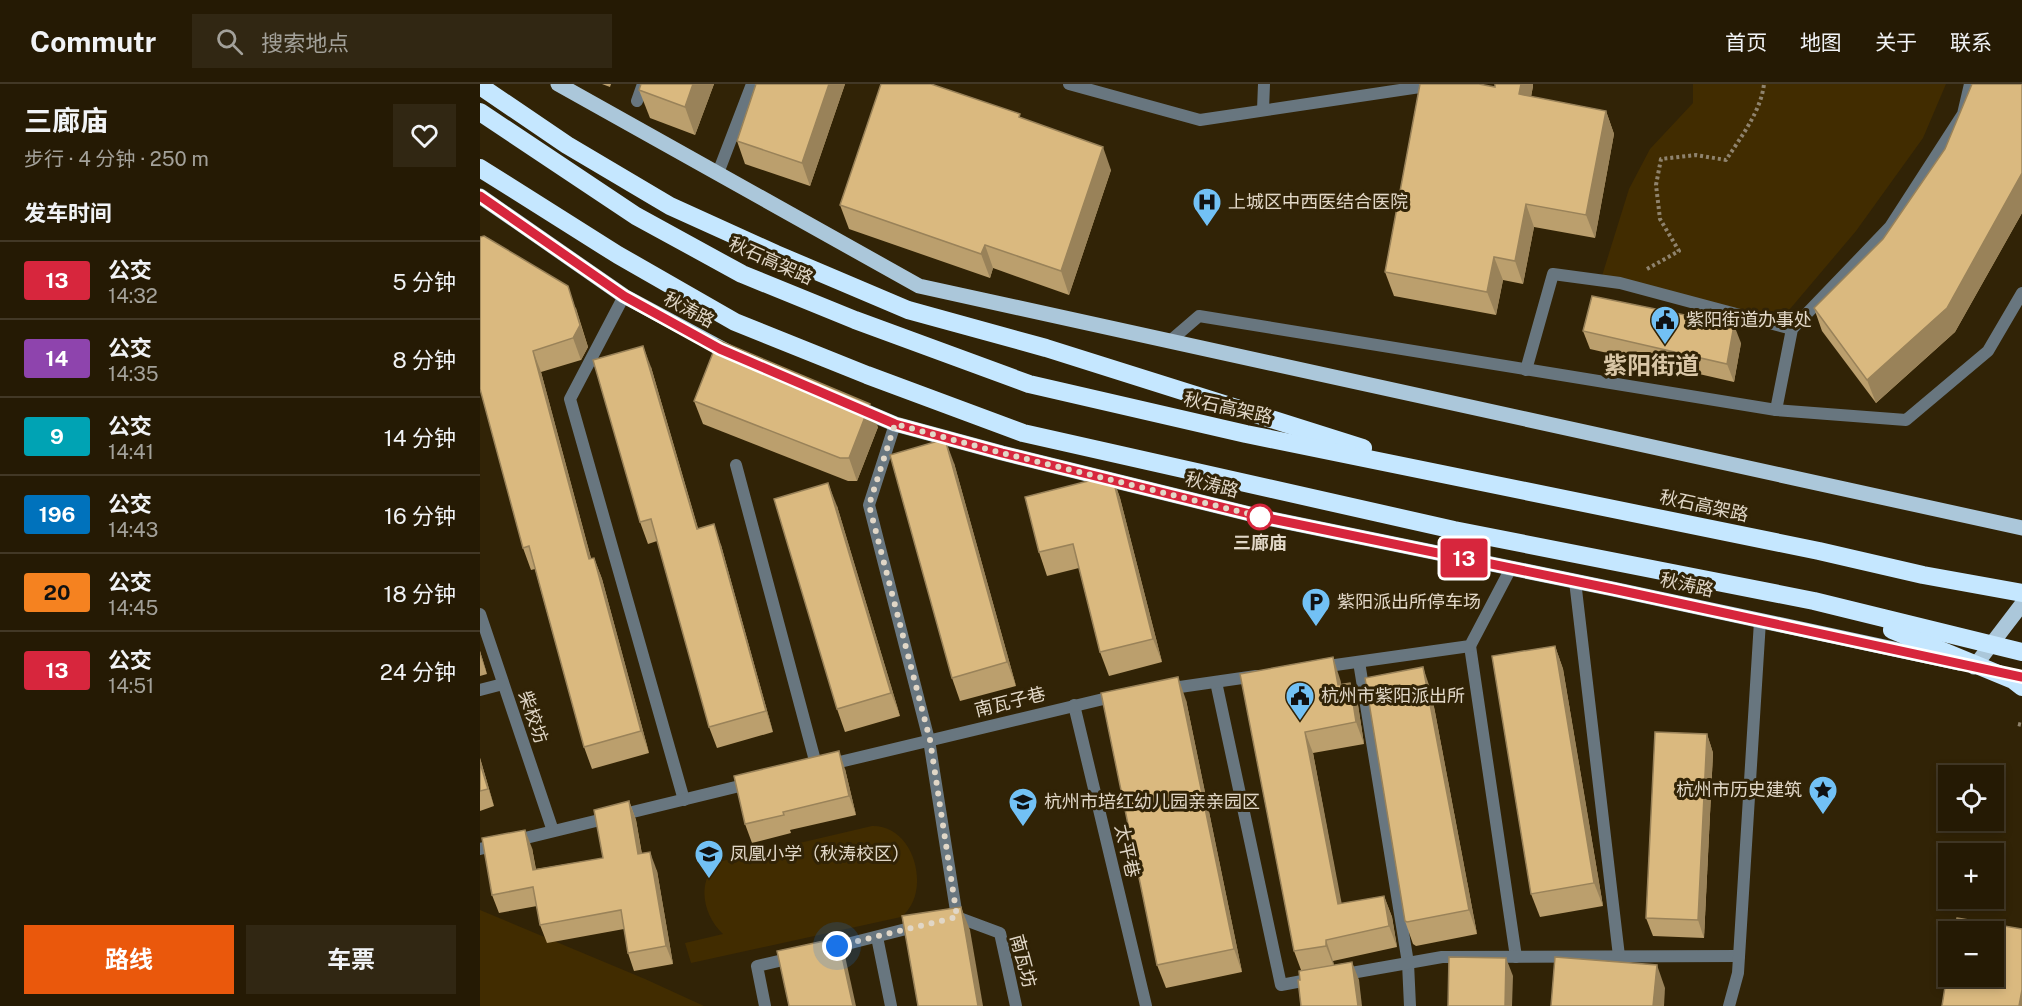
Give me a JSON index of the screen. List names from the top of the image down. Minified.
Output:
{"streets":{"highway":["秋石高架路"],"main road":["秋涛路"],"street":["南瓦子巷","柴校坊","太平巷","南瓦坊"]},"crossings":[["南瓦子巷","太平巷"]],"districts":["紫阳街道"],"places":{"hospital":["上城区中西医结合医院"],"public building":["紫阳街道办事处","杭州市紫阳派出所"],"other":["三廊庙"],"parking":["紫阳派出所停车场"],"place":["杭州市历史建筑"],"school or university":["杭州市培红幼儿园亲亲园区","凤凰小学（秋涛校区）"]},"lines":["bus line 13"],"page":{"header":"Commutr","search":"搜索地点","nav":["首页","地图","关于","联系"],"heading":[["三廊庙","步行 · 4 分钟 · 250 m"],"发车时间"],"on_map":"13","list":[{"mark":"13","name":"公交","note":"14:32","value":"5 分钟"},{"mark":"14","name":"公交","note":"14:35","value":"8 分钟"},{"mark":"9","name":"公交","note":"14:41","value":"14 分钟"},{"mark":"196","name":"公交","note":"14:43","value":"16 分钟"},{"mark":"20","name":"公交","note":"14:45","value":"18 分钟"},{"mark":"13","name":"公交","note":"14:51","value":"24 分钟"}],"map_buttons":["+","−"],"buttons":["路线","车票"]}}
